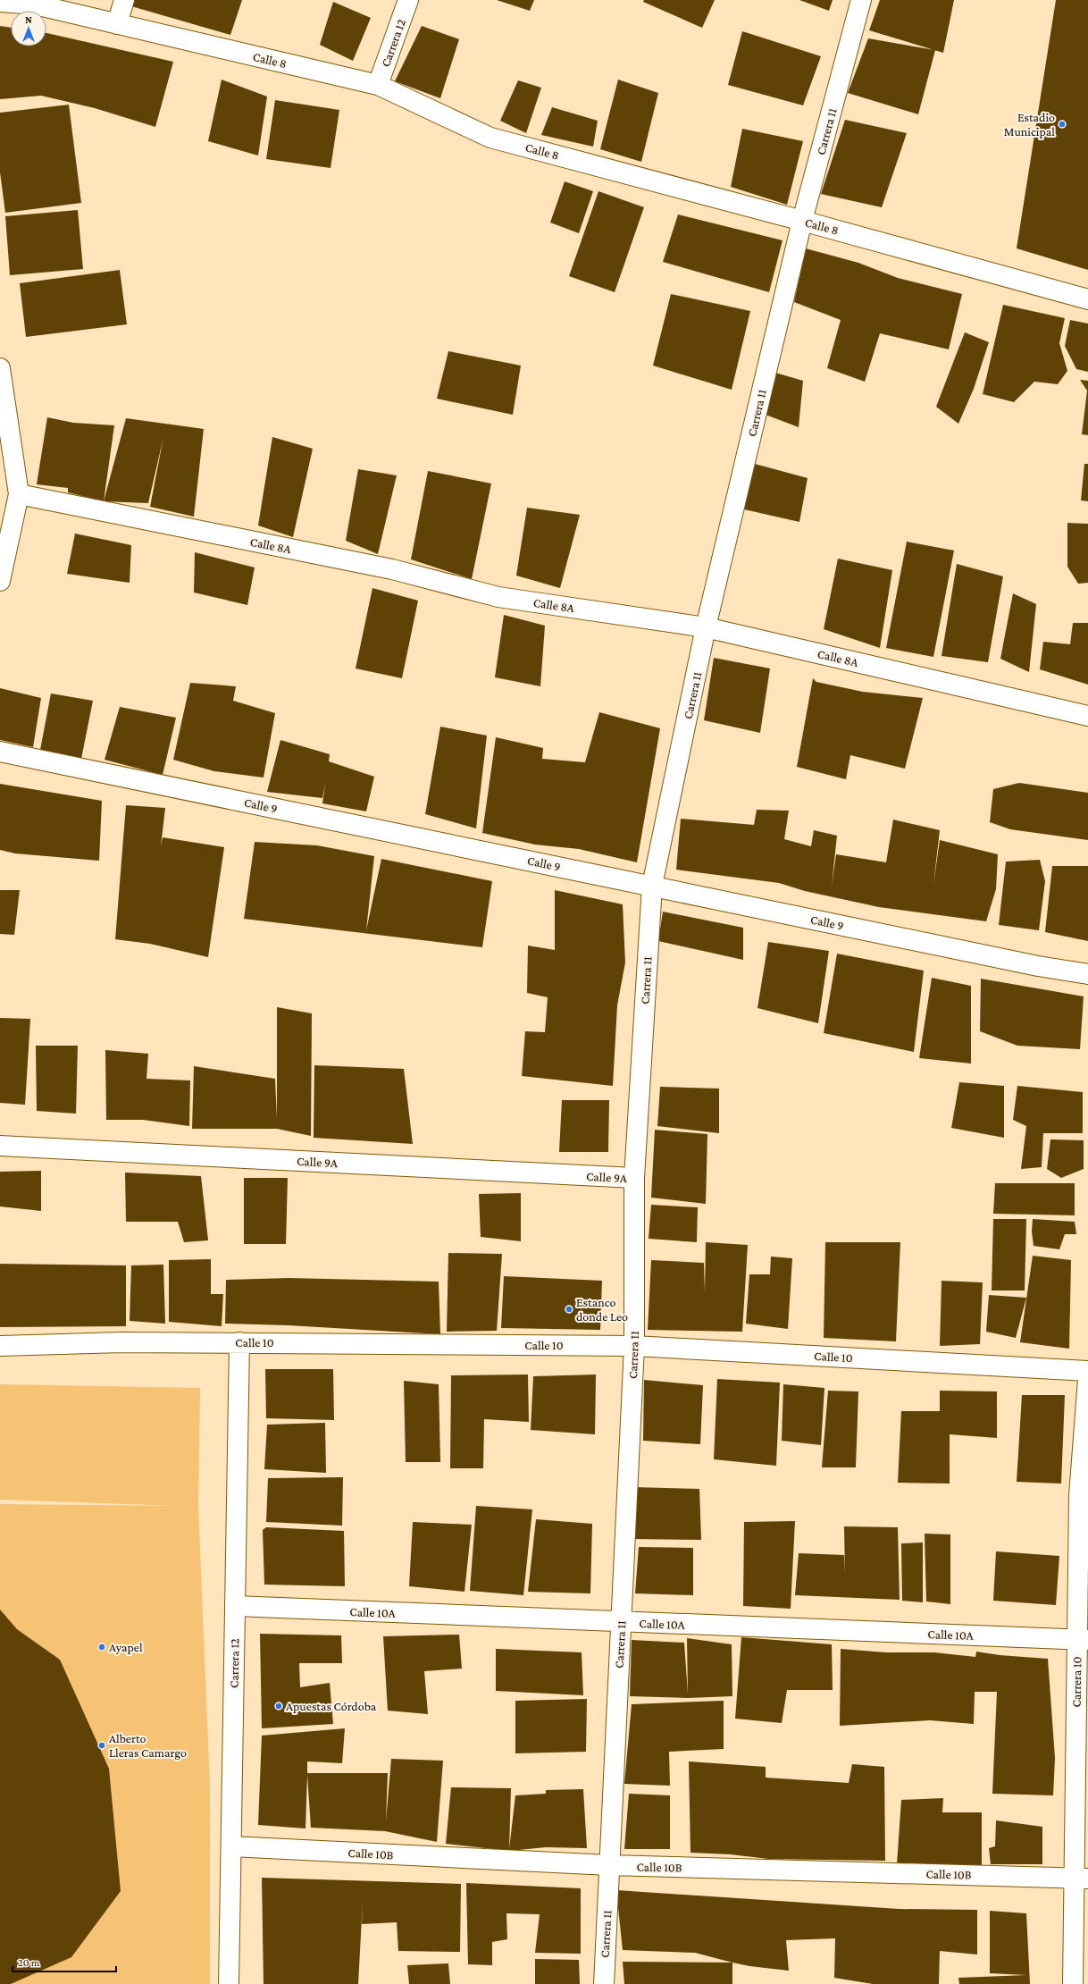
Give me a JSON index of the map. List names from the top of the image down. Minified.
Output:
{"streets":{"street":["Carrera 12","Calle 8","Carrera 11","Calle 8A","Calle 9","Calle 9A","Calle 10","Calle 10A","Carrera 10","Calle 10B"]},"crossings":[["Carrera 12","Calle 8"],["Carrera 12","Calle 10"],["Carrera 12","Calle 10A"],["Carrera 12","Calle 10B"],["Calle 8","Carrera 11"],["Carrera 11","Calle 8A"],["Carrera 11","Calle 9"],["Carrera 11","Calle 9A"],["Carrera 11","Calle 10"],["Carrera 11","Calle 10A"],["Carrera 11","Calle 10B"],["Calle 10A","Carrera 10"],["Carrera 10","Calle 10B"]],"places":["Estadio Municipal","Estanco donde Leo","Ayapel","Apuestas Córdoba","Alberto Lleras Camargo"],"scale_bar":"20 m","north":"top"}
